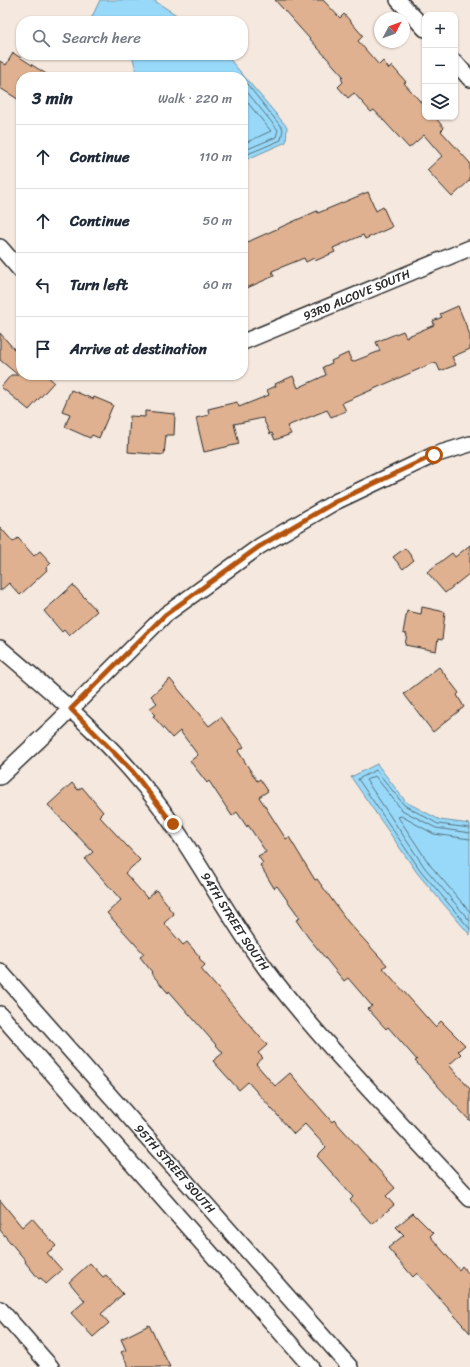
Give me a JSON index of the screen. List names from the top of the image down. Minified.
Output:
{"streets":{"street":["93RD ALCOVE SOUTH","94TH STREET SOUTH","95TH STREET SOUTH"]},"north":"top right","page":{"map_buttons":["+","−"],"search":"Search here","heading":["3 min","Walk · 220 m"],"list":[["Continue","110 m"],["Continue","50 m"],["Turn left","60 m"],"Arrive at destination"]}}
